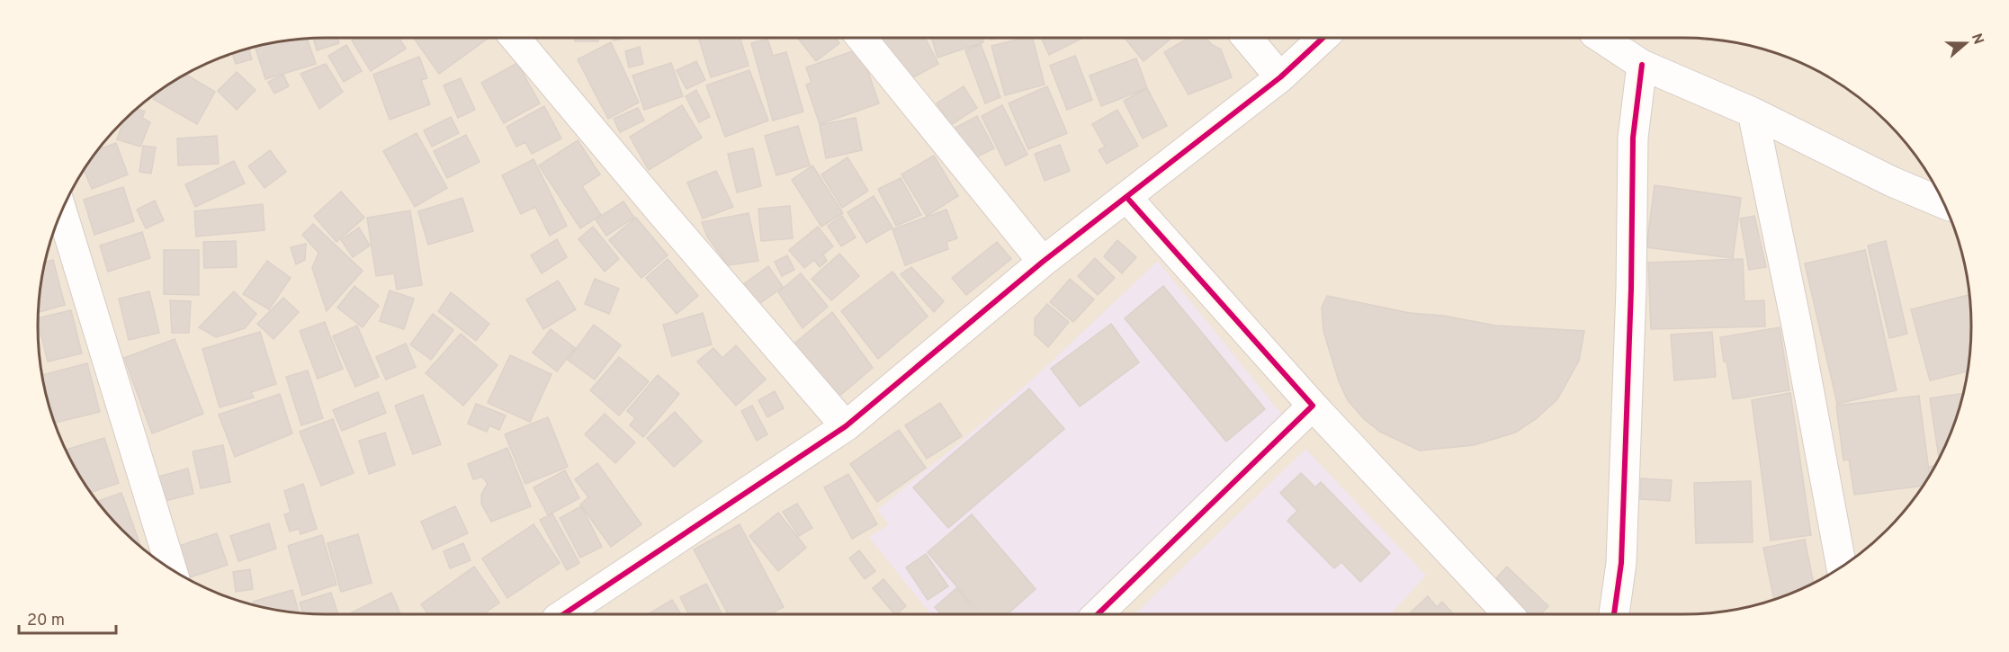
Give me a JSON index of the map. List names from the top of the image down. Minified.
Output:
{"scale_bar":"20 m","north":"right"}
